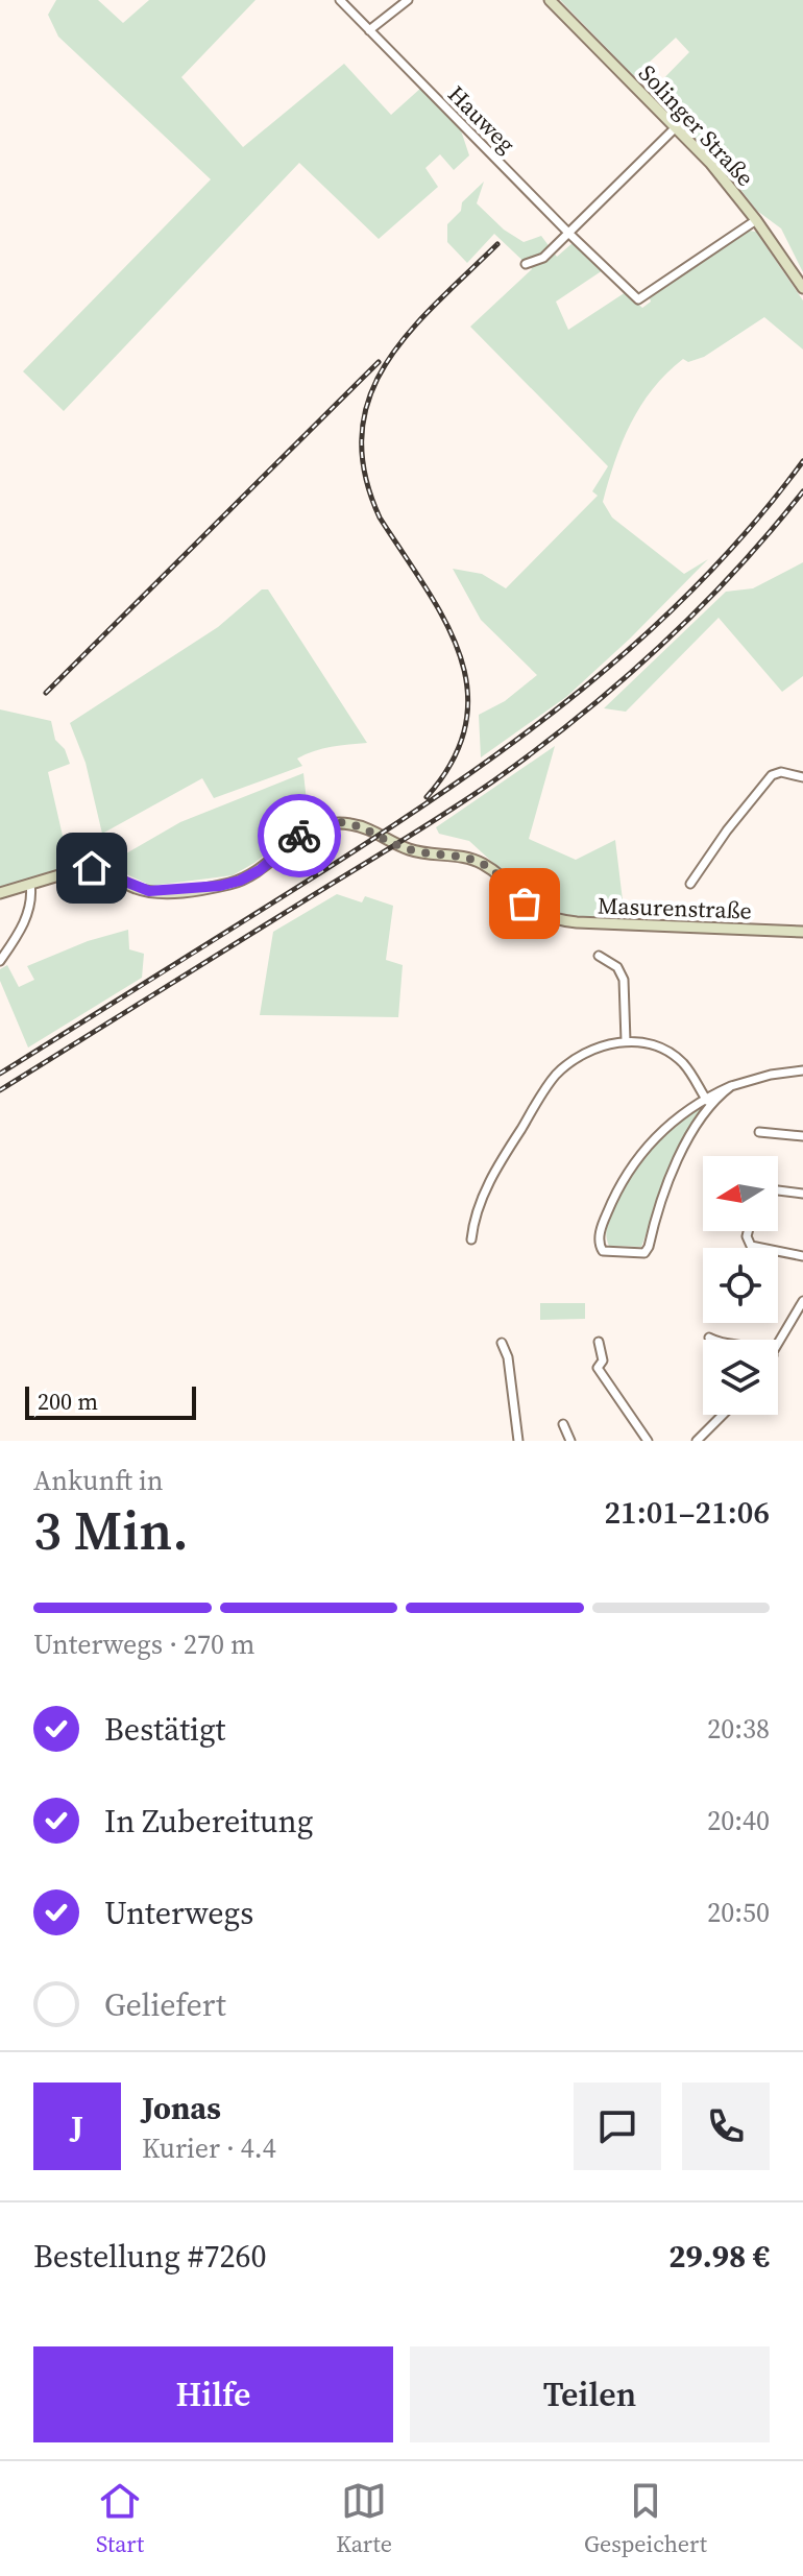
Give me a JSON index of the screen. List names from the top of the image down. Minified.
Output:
{"streets":{"main road":["Solinger Straße","Masurenstraße"],"street":["Hauweg"]},"crossings":[["Hauweg","Solinger Straße"]],"scale_bar":"200 m","north":"left","page":{"scale":"200 m","heading":["3 Min.","Ankunft in","21:01–21:06"],"panel":["Jonas","Kurier · 4.4","Bestellung #7260","29.98 €"],"bar":"Unterwegs · 270 m","list":[["Bestätigt","20:38"],["In Zubereitung","20:40"],["Unterwegs","20:50"],"Geliefert"],"round":"J","buttons":["Hilfe","Teilen"],"tabs":["Start","Karte","Gespeichert"]}}
